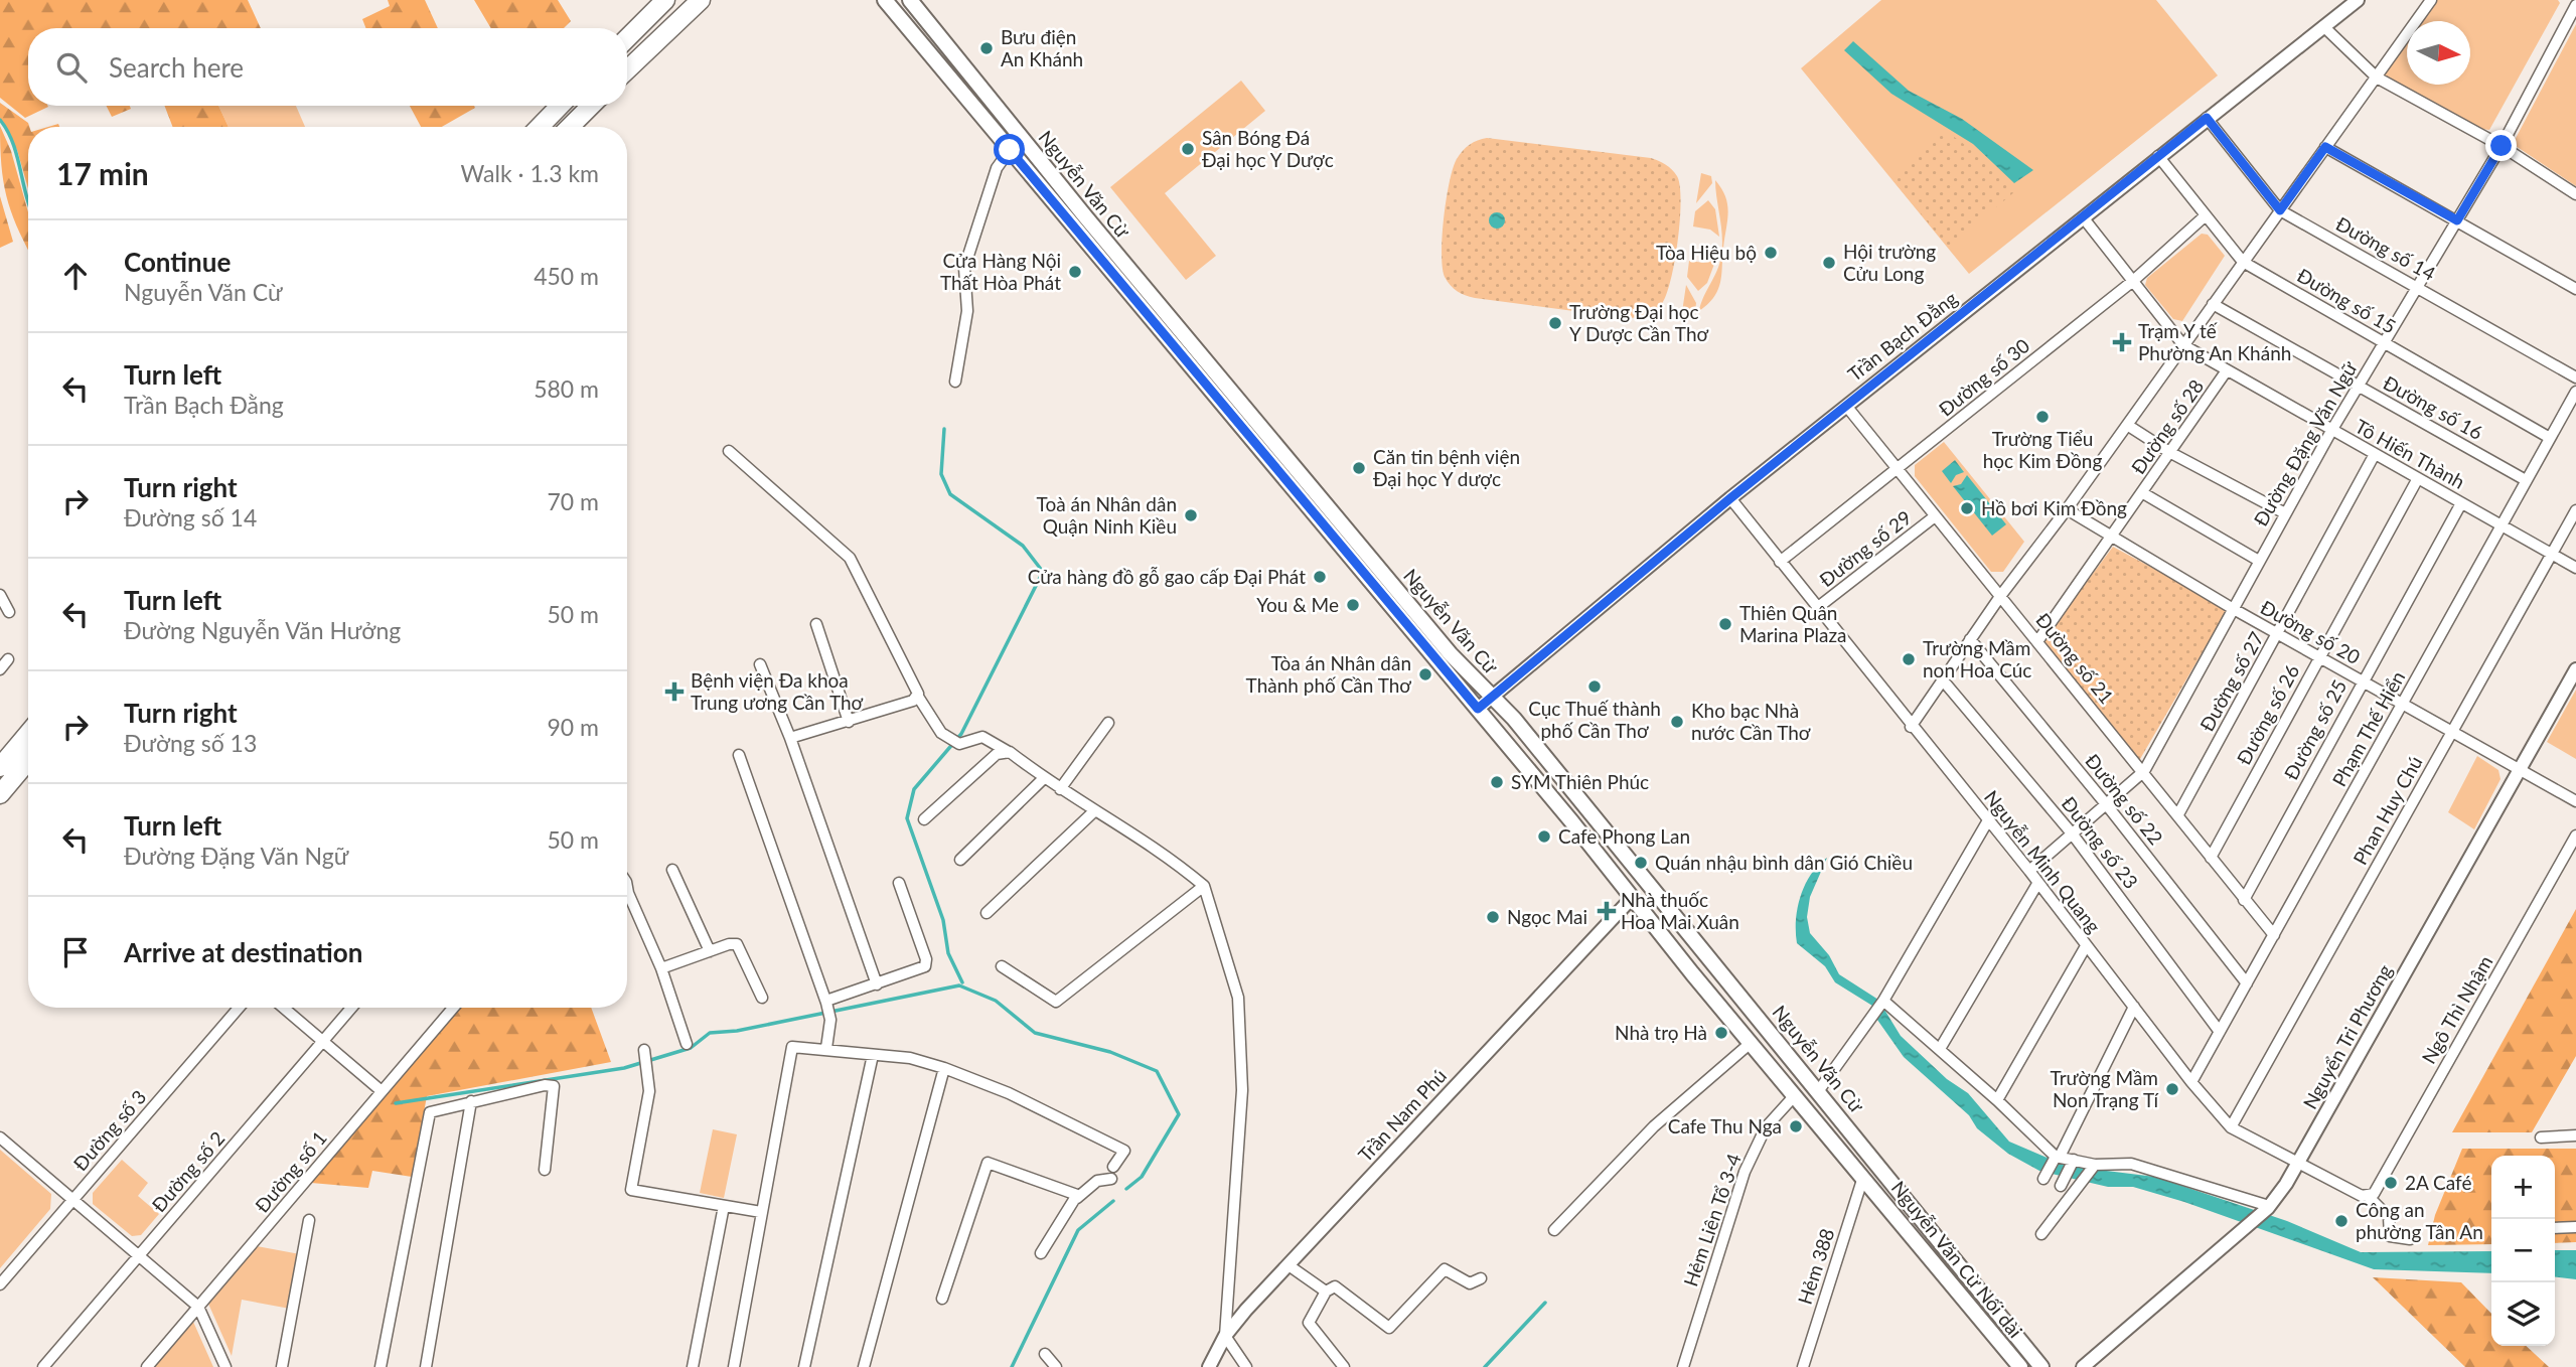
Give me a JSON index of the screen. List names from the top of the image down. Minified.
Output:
{"streets":{"main road":["Nguyễn Văn Cừ","Nguyễn Văn Cừ Nối dài"],"street":["Đường số 14","Đường số 15","Trần Bạch Đằng","Đường số 30","Đường số 16","Đường số 28","Đường Đặng Văn Ngữ","Tô Hiến Thành","Đường số 29","Đường số 20","Đường số 21","Đường số 27","Đường số 26","Phạm Thế Hiển","Đường số 25","Đường số 22","Phan Huy Chú","Đường số 23","Nguyễn Minh Quang","Ngô Thì Nhậm","Nguyển Tri Phương","Trần Nam Phú","Đường số 3","Đường số 2","Đường số 1","Hẻm Liên Tổ 3-4","Hẻm 388"]},"crossings":[["Nguyễn Văn Cừ","Trần Bạch Đằng"],["Nguyễn Văn Cừ","Trần Nam Phú"],["Nguyễn Văn Cừ","Hẻm Liên Tổ 3-4"],["Nguyễn Văn Cừ","Nguyễn Văn Cừ Nối dài"],["Nguyễn Văn Cừ","Hẻm 388"],["Đường số 14","Trần Bạch Đằng"],["Đường số 14","Đường Đặng Văn Ngữ"],["Đường số 15","Trần Bạch Đằng"],["Đường số 15","Đường số 30"],["Đường số 15","Đường Đặng Văn Ngữ"],["Đường số 15","Phạm Thế Hiển"],["Trần Bạch Đằng","Tô Hiến Thành"],["Trần Bạch Đằng","Đường số 21"],["Trần Bạch Đằng","Nguyễn Minh Quang"],["Đường số 30","Tô Hiến Thành"],["Đường số 30","Đường số 21"],["Đường số 30","Nguyễn Minh Quang"],["Đường số 16","Đường Đặng Văn Ngữ"],["Đường số 16","Phạm Thế Hiển"],["Đường số 28","Tô Hiến Thành"],["Đường số 28","Đường số 20"],["Đường số 28","Đường số 21"],["Đường Đặng Văn Ngữ","Tô Hiến Thành"],["Đường Đặng Văn Ngữ","Đường số 20"],["Đường Đặng Văn Ngữ","Đường số 21"],["Đường Đặng Văn Ngữ","Đường số 22"],["Đường Đặng Văn Ngữ","Đường số 23"],["Đường Đặng Văn Ngữ","Nguyễn Minh Quang"],["Tô Hiến Thành","Đường số 27"],["Tô Hiến Thành","Đường số 26"],["Tô Hiến Thành","Phạm Thế Hiển"],["Tô Hiến Thành","Đường số 25"],["Tô Hiến Thành","Phan Huy Chú"],["Đường số 29","Đường số 21"],["Đường số 29","Nguyễn Minh Quang"],["Đường số 20","Đường số 27"],["Đường số 20","Đường số 26"],["Đường số 20","Phạm Thế Hiển"],["Đường số 20","Đường số 25"],["Đường số 20","Phan Huy Chú"],["Đường số 20","Nguyển Tri Phương"],["Đường số 21","Đường số 27"],["Đường số 21","Đường số 26"],["Đường số 21","Phạm Thế Hiển"],["Đường số 21","Đường số 25"],["Phạm Thế Hiển","Đường số 22"],["Phạm Thế Hiển","Đường số 23"],["Phạm Thế Hiển","Nguyễn Minh Quang"],["Phan Huy Chú","Nguyễn Minh Quang"],["Nguyễn Minh Quang","Ngô Thì Nhậm"],["Nguyễn Minh Quang","Nguyển Tri Phương"],["Nguyễn Văn Cừ Nối dài","Hẻm 388"]],"places":{"other":["Bưu điện An Khánh","Sân Bóng Đá Đại học Y Dược","Tòa Hiệu bộ","Hội trường Cửu Long","Cửa Hàng Nội Thất Hòa Phát","Trường Đại học Y Dược Cần Thơ","Trường Tiểu học Kim Đồng","Căn tin bệnh viện Đại học Y dược","Hồ bơi Kim Đồng","Toà án Nhân dân Quận Ninh Kiều","Cửa hàng đồ gỗ gao cấp Đại Phát","You & Me","Thiên Quân Marina Plaza","Trường Mầm non Hoa Cúc","Tòa án Nhân dân Thành phố Cần Thơ","Cục Thuế thành phố Cần Thơ","Kho bạc Nhà nước Cần Thơ","SYM Thiên Phúc","Cafe Phong Lan","Quán nhậu bình dân Gió Chiều","Ngọc Mai","Nhà trọ Hà","Trường Mầm Non Trạng Tí","Cafe Thu Nga","2A Café","Công an phường Tân An"],"health":["Trạm Y tế Phường An Khánh","Bệnh viện Đa khoa Trung ương Cần Thơ","Nhà thuốc Hoa Mai Xuân"]},"north":"right","page":{"search":"Search here","heading":["17 min","Walk · 1.3 km"],"list":[["Continue","Nguyễn Văn Cừ","450 m"],["Turn left","Trần Bạch Đằng","580 m"],["Turn right","Đường số 14","70 m"],["Turn left","Đường Nguyễn Văn Hưởng","50 m"],["Turn right","Đường số 13","90 m"],["Turn left","Đường Đặng Văn Ngữ","50 m"],"Arrive at destination"],"map_buttons":["+","−"]}}
